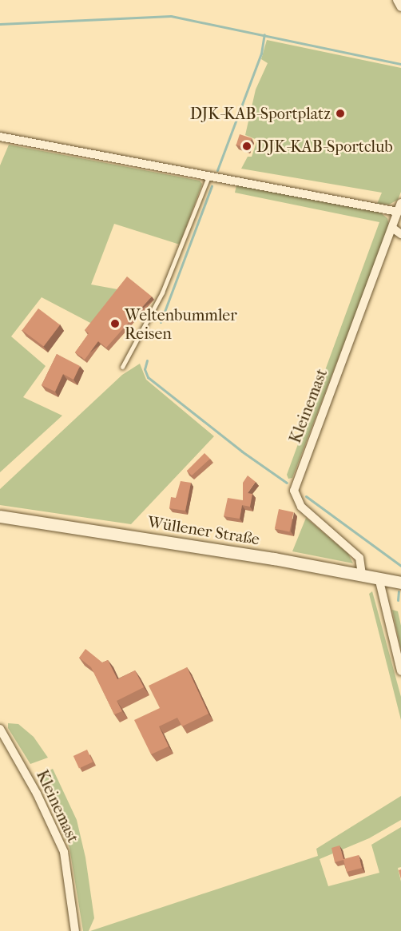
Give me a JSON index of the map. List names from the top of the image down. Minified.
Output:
{"streets":{"main road":["Wüllener Straße"],"street":["Kleinemast"]},"crossings":[["Kleinemast","Wüllener Straße"]],"places":["DJK-KAB-Sportplatz","DJK-KAB-Sportclub","Weltenbummler Reisen"]}
